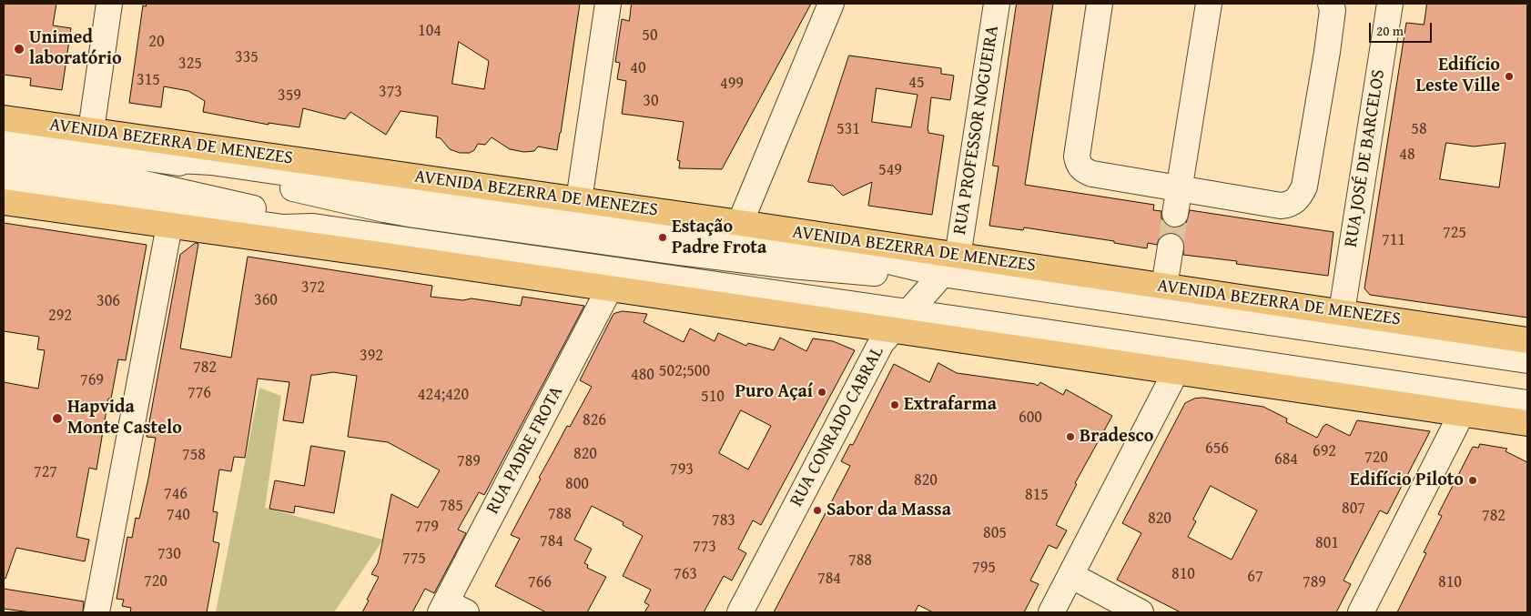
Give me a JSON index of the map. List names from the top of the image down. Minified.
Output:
{"streets":{"main road":["AVENIDA BEZERRA DE MENEZES"],"street":["RUA PROFESSOR NOGUEIRA","RUA JOSÉ DE BARCELOS","RUA CONRADO CABRAL","RUA PADRE FROTA"]},"crossings":[["RUA PROFESSOR NOGUEIRA","AVENIDA BEZERRA DE MENEZES"],["RUA PROFESSOR NOGUEIRA","RUA CONRADO CABRAL"],["AVENIDA BEZERRA DE MENEZES","RUA JOSÉ DE BARCELOS"],["AVENIDA BEZERRA DE MENEZES","RUA CONRADO CABRAL"]],"places":["Unimed laboratório","Edifício Leste Ville","Estação Padre Frota","Puro Açaí","Extrafarma","Hapvida Monte Castelo","Bradesco","Edifício Piloto","Sabor da Massa"],"house_numbers":["104","50","20","335","325","40","315","45","499","373","359","30","531","58","48","549","725","711","372","360","306","292","392","782","502;500","480","769","776","424;420","510","600","826","656","692","820","758","720","684","789","793","727","820","800","746","815","785","807","788","740","782","820","783","779","805","784","801","773","730","775","788","795","763","810","67","784","720","766","789","810"],"scale_bar":"20 m"}
